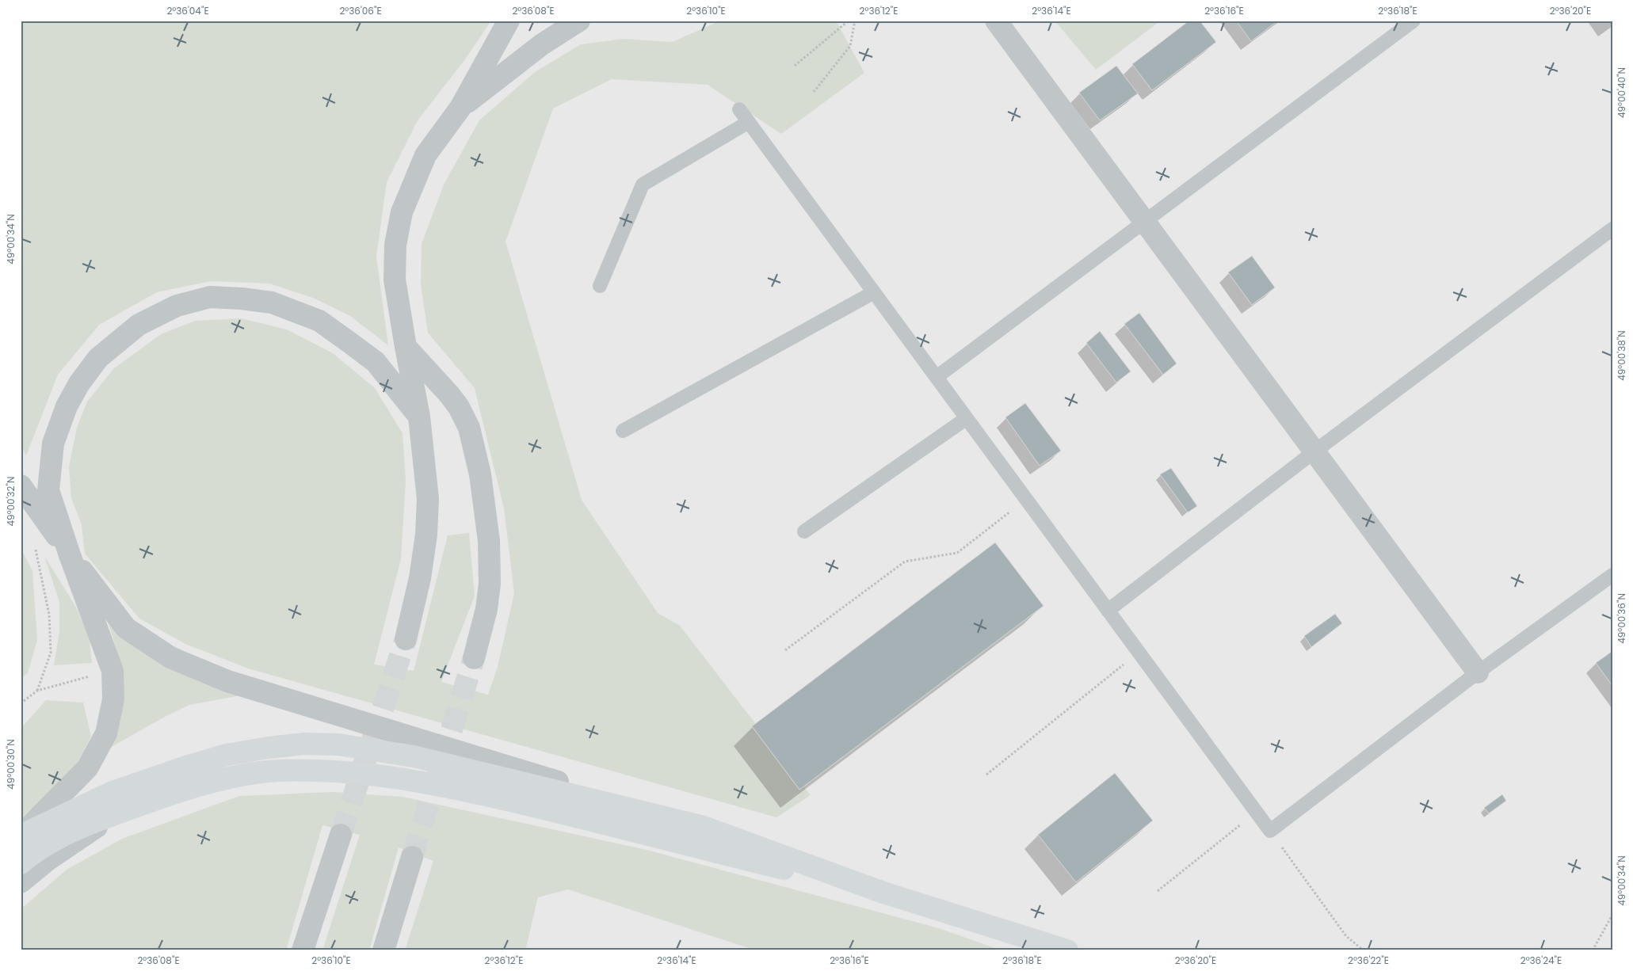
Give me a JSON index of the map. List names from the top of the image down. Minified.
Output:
{"coordinates":["2°36'04\"E","2°36'06\"E","2°36'08\"E","2°36'10\"E","2°36'12\"E","2°36'14\"E","2°36'16\"E","2°36'18\"E","2°36'20\"E","49°00'40\"N","49°00'34\"N","49°00'38\"N","49°00'32\"N","49°00'36\"N","49°00'30\"N","2°36'22\"E","2°36'24\"E"]}
